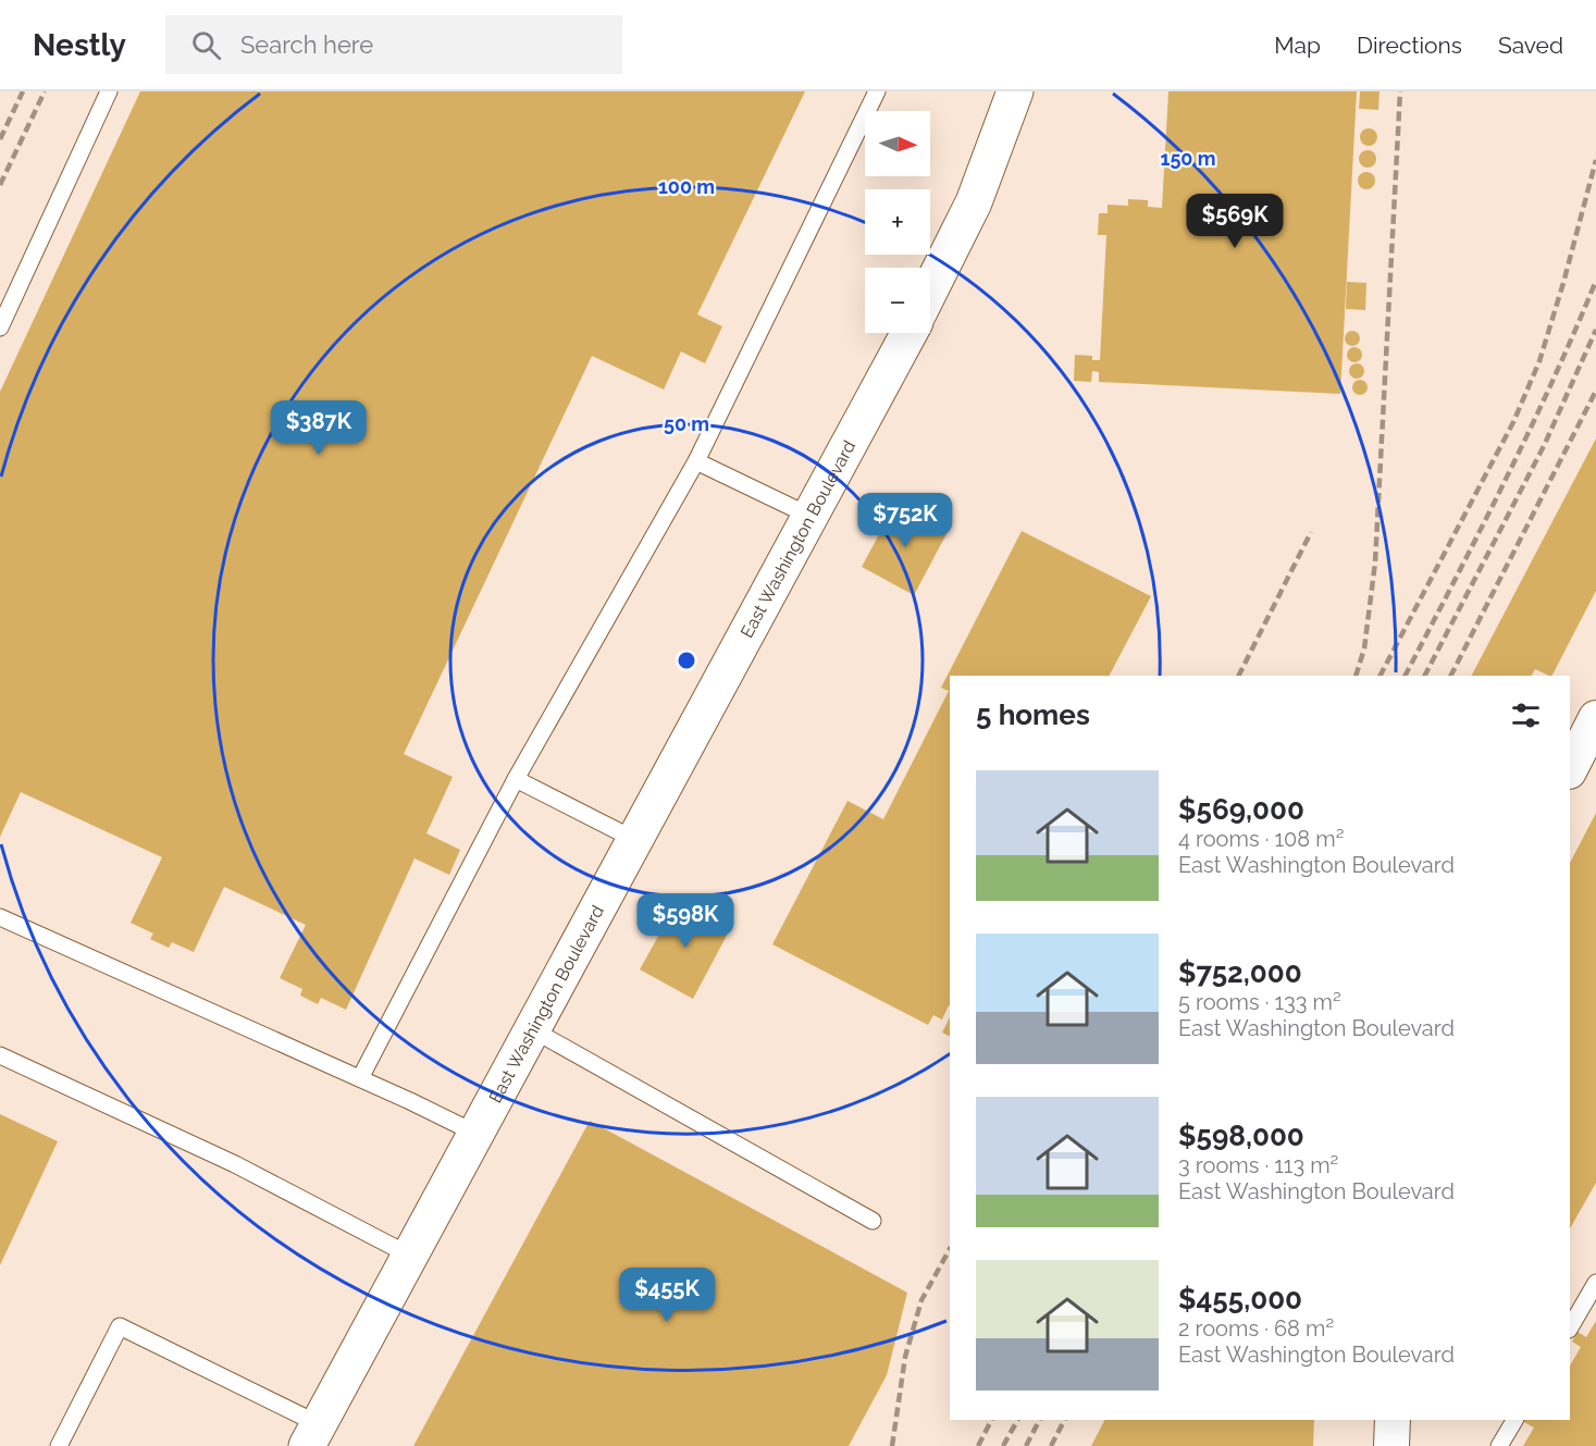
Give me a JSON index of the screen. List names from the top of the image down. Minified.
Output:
{"streets":{"main road":["East Washington Boulevard"]},"north":"right","page":{"header":"Nestly","search":"Search here","nav":["Map","Directions","Saved"],"map_buttons":["+","−"],"price":["$569K","$387K","$752K","$598K","$455K"],"heading":"5 homes","list":[{"name":"$569,000","note":"4 rooms · 108 m² · East Washington Boulevard"},{"name":"$752,000","note":"5 rooms · 133 m² · East Washington Boulevard"},{"name":"$598,000","note":"3 rooms · 113 m² · East Washington Boulevard"},{"name":"$455,000","note":"2 rooms · 68 m² · East Washington Boulevard"}]},"rings":["150 m","100 m","50 m"]}
